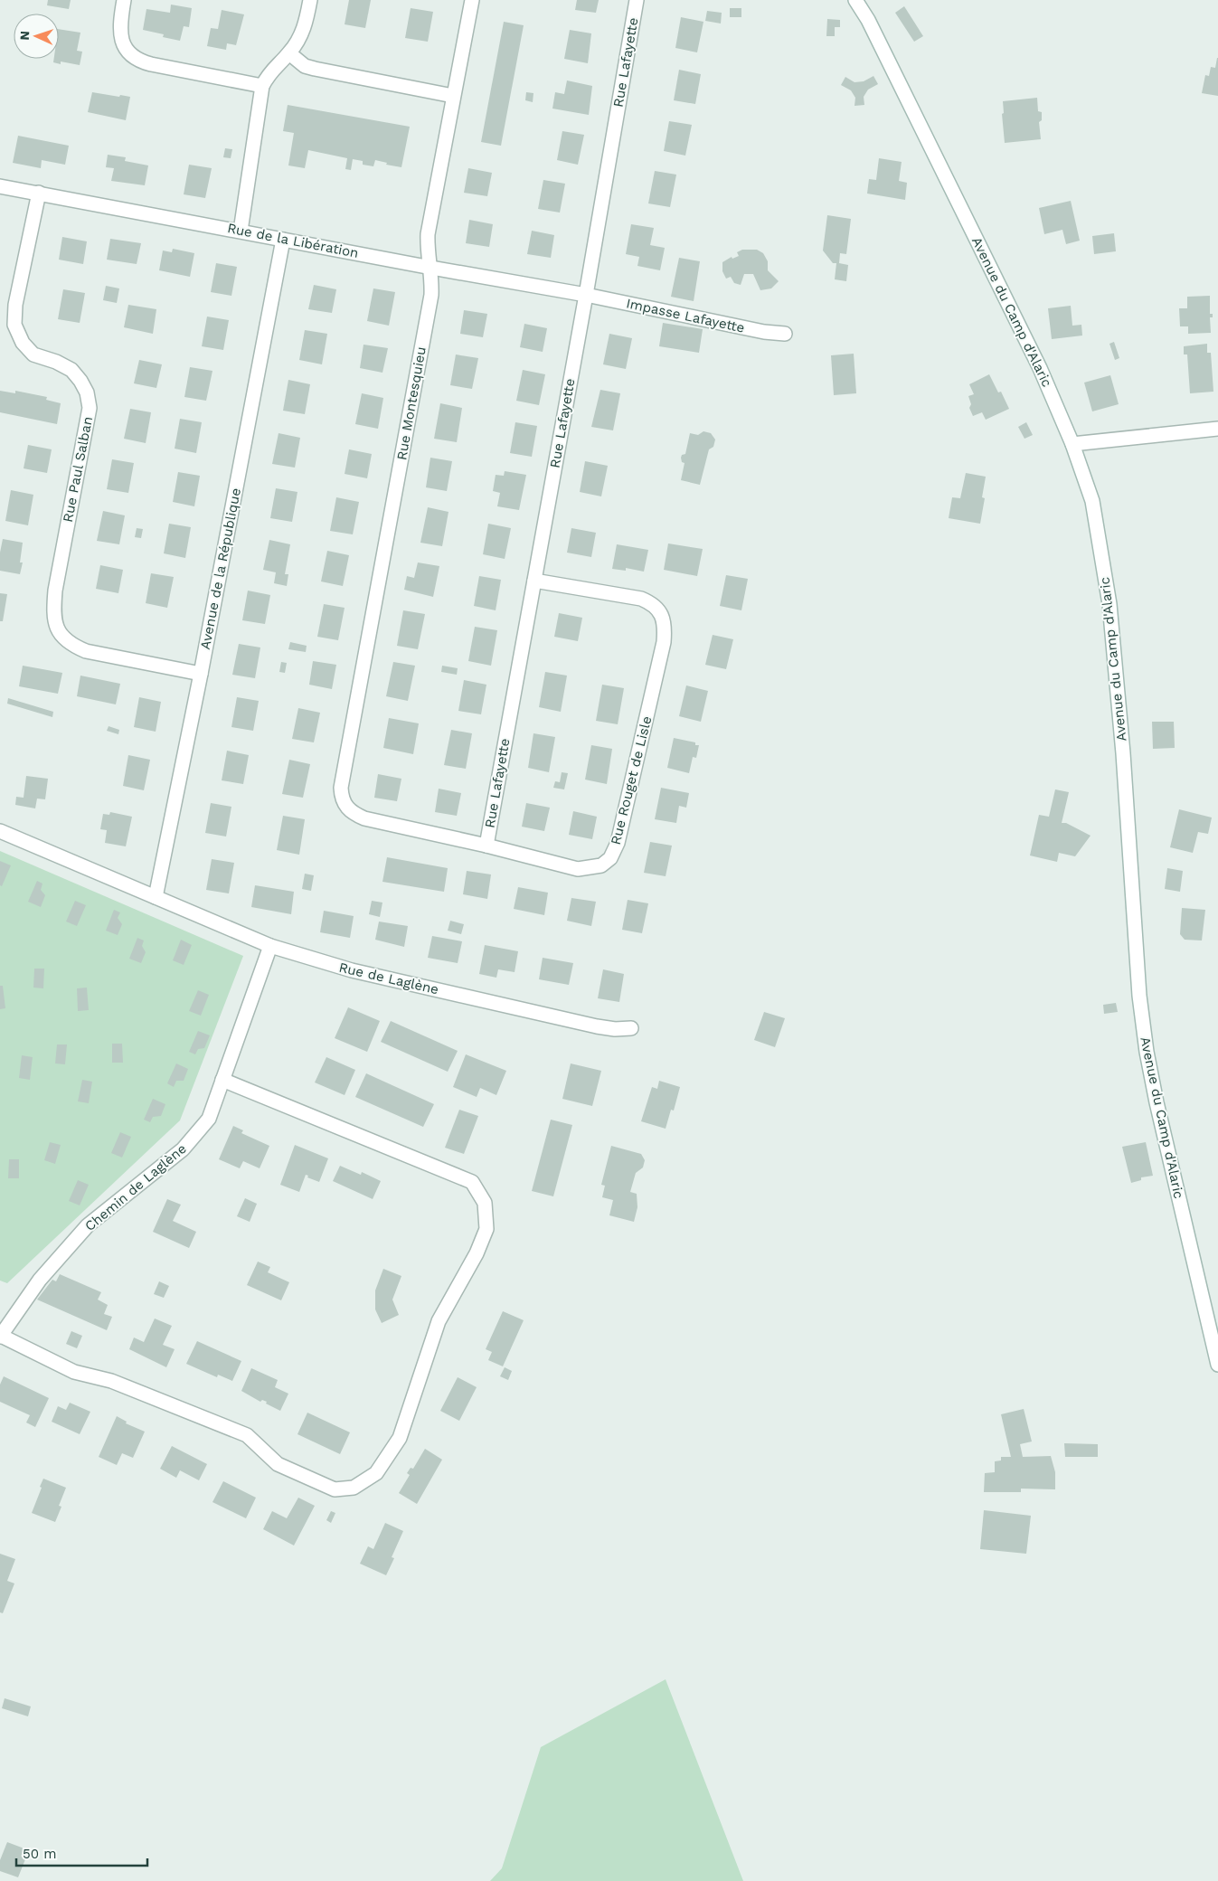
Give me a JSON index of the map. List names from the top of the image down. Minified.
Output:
{"streets":{"street":["Rue Lafayette","Rue de la Libération","Avenue du Camp d'Alaric","Impasse Lafayette","Rue Montesquieu","Rue Paul Salban","Avenue de la République","Rue Rouget de Lisle","Rue de Laglène","Chemin de Laglène"]},"crossings":[["Rue Lafayette","Rue de la Libération"],["Rue Lafayette","Impasse Lafayette"],["Rue Lafayette","Rue Rouget de Lisle"],["Rue de la Libération","Impasse Lafayette"],["Rue de la Libération","Rue Montesquieu"],["Rue de la Libération","Rue Paul Salban"],["Rue de la Libération","Avenue de la République"],["Rue Montesquieu","Rue Rouget de Lisle"],["Rue Paul Salban","Avenue de la République"],["Avenue de la République","Rue de Laglène"],["Rue de Laglène","Chemin de Laglène"]],"scale_bar":"50 m","north":"left"}
